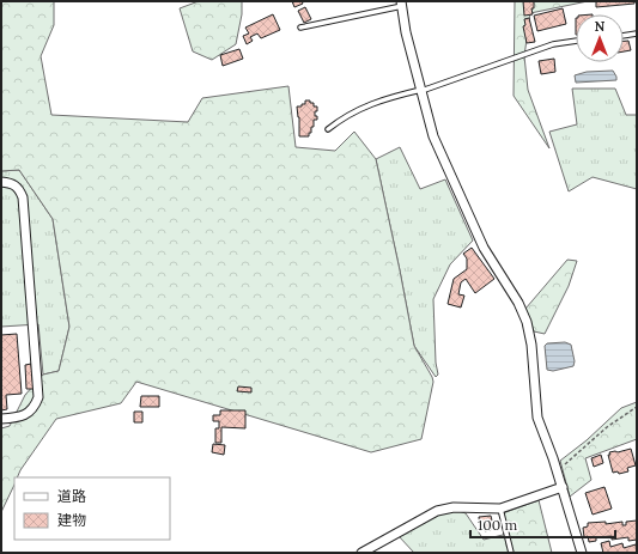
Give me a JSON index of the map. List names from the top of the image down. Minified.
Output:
{"legend":["道路","建物"],"scale_bar":"100 m","north":"top"}
